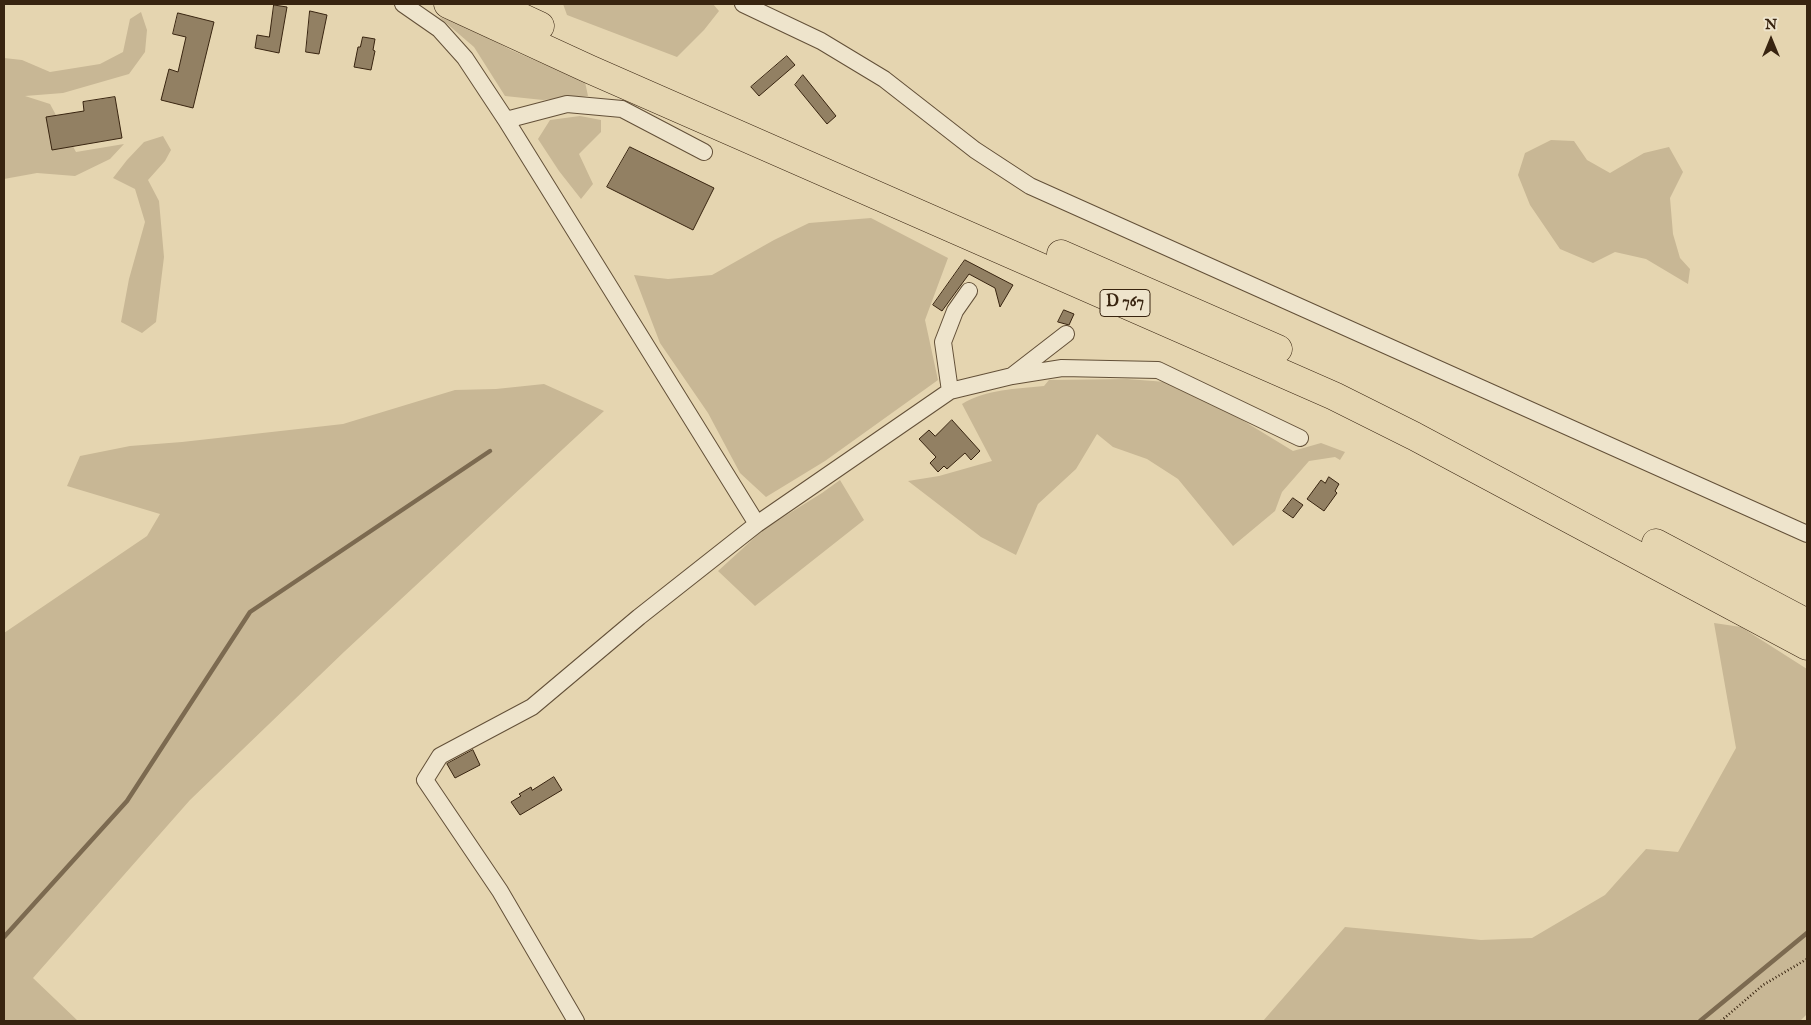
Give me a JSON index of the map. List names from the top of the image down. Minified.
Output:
{"streets":{"highway":["D 767"]},"north":"top"}
